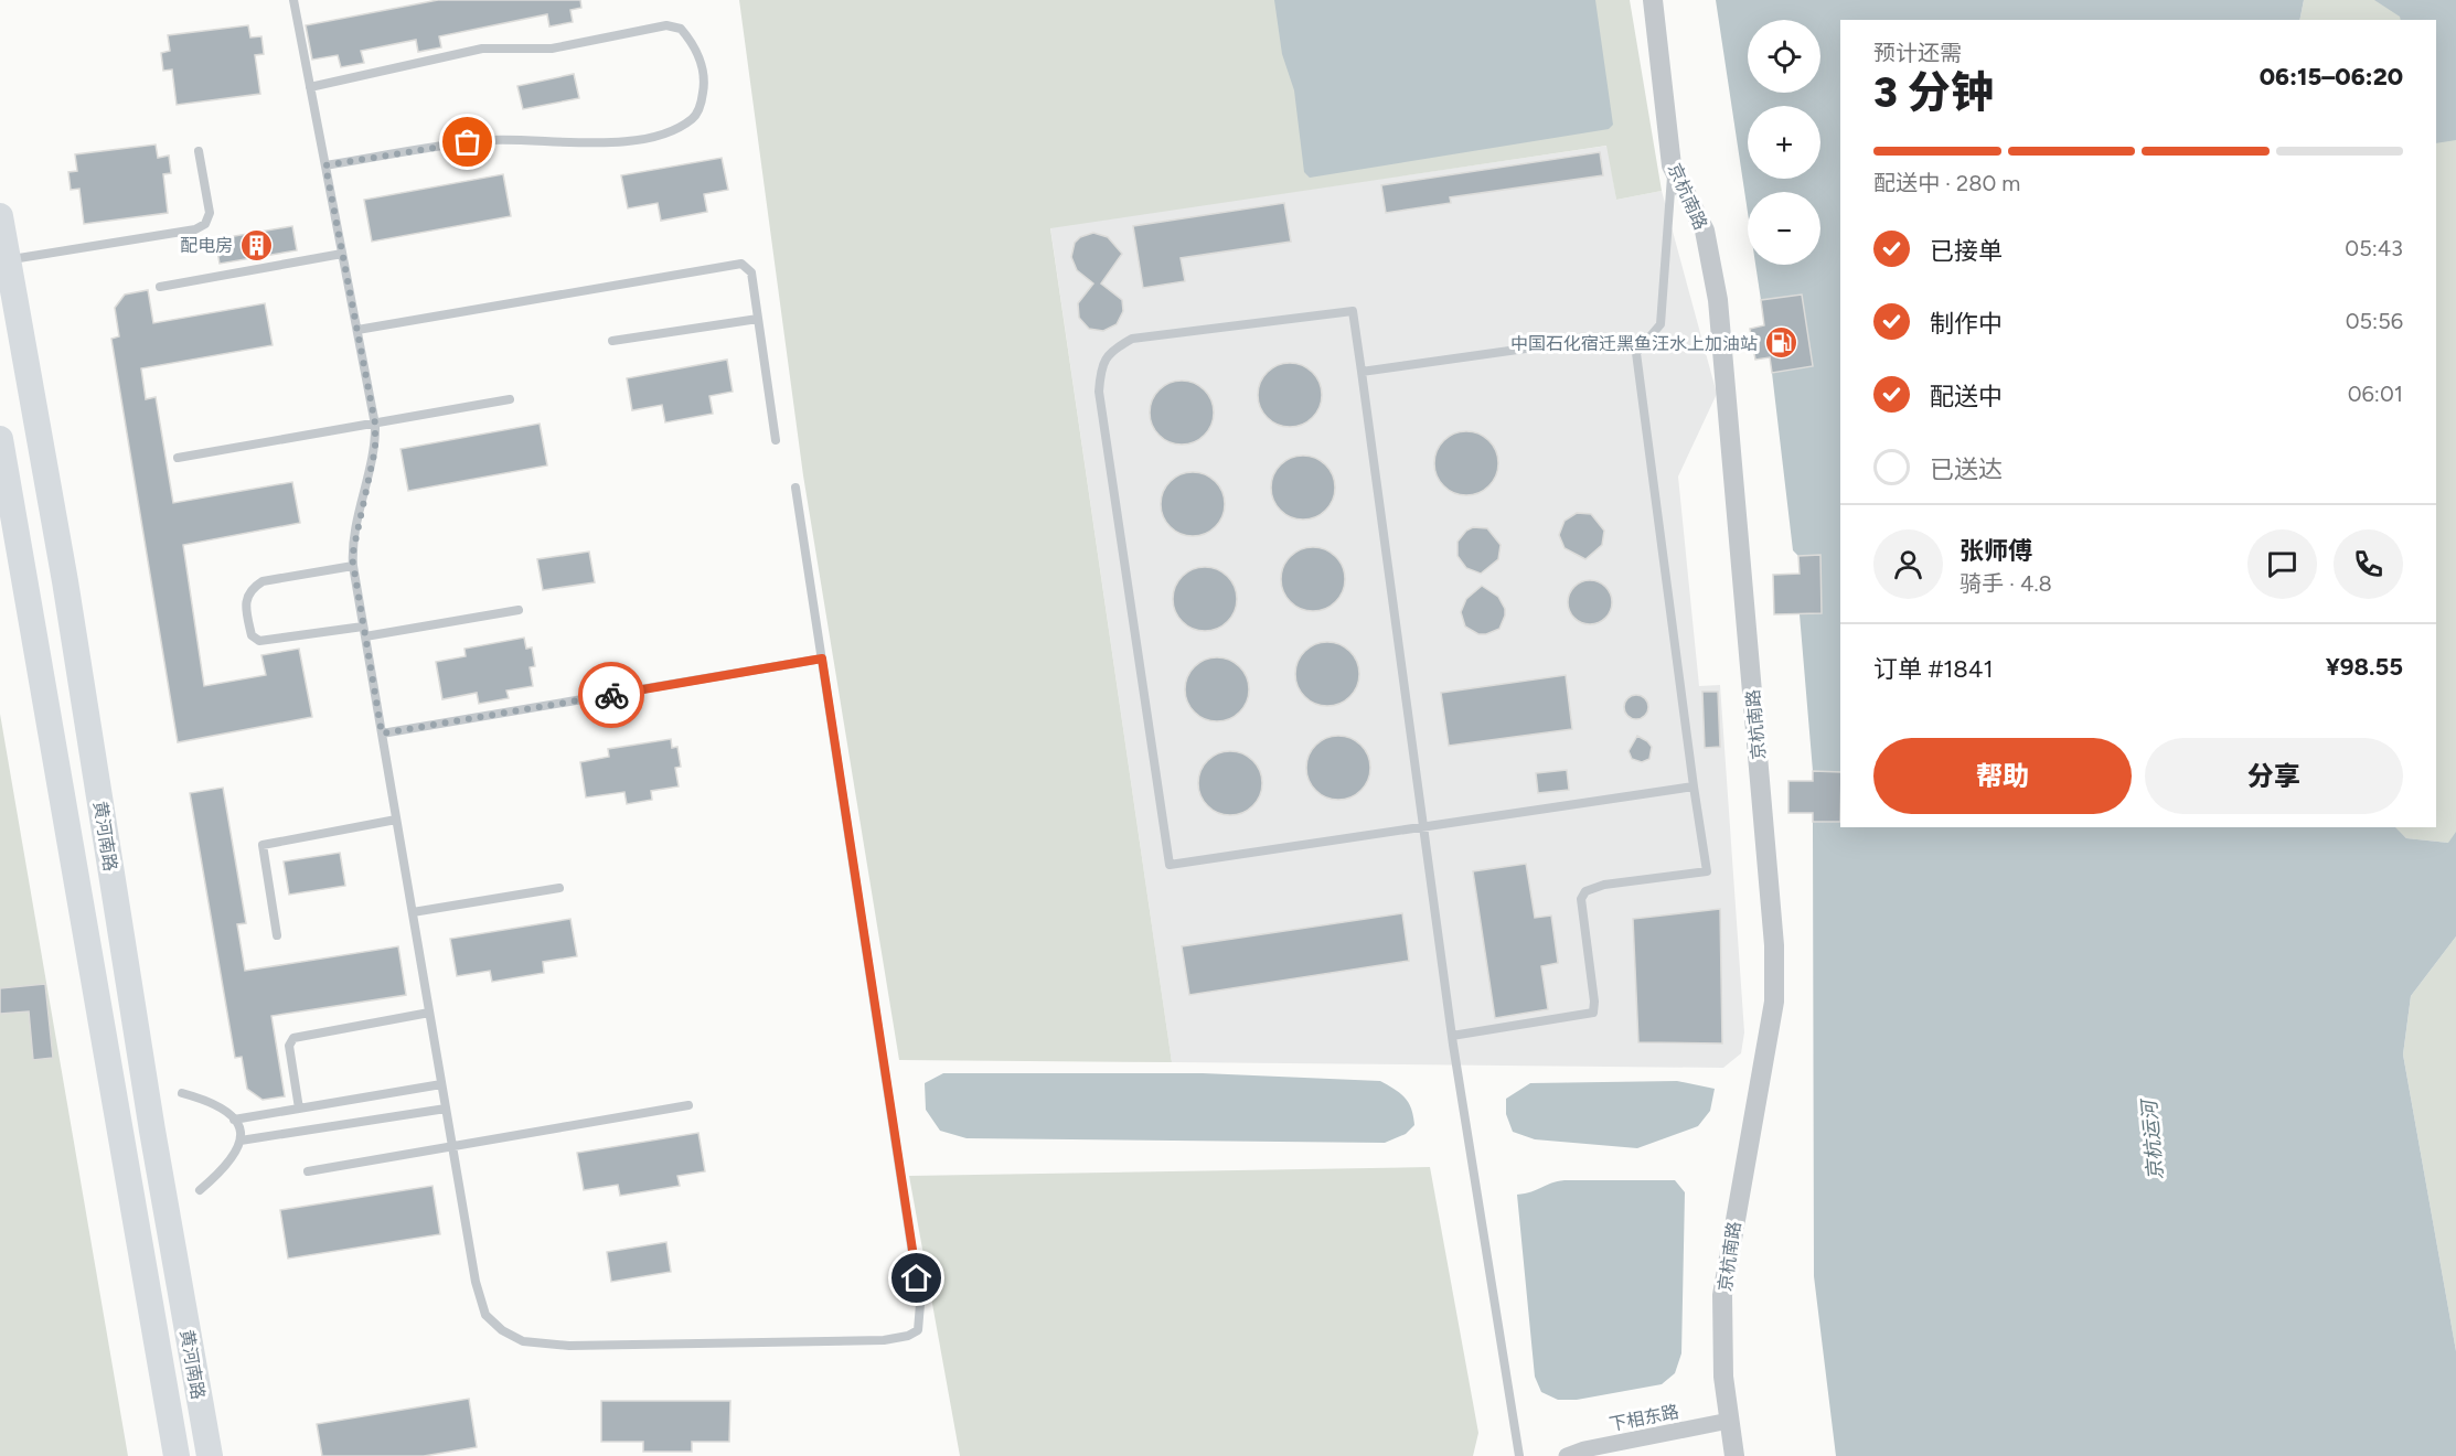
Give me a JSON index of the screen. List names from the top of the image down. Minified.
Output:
{"streets":{"main road":["黄河南路"],"street":["京杭南路","下相东路"]},"crossings":[["京杭南路","下相东路"]],"water":["京杭运河"],"places":{"building":["配电房"],"fuel station":["中国石化宿迁黑鱼汪水上加油站"]},"page":{"map_buttons":["+","−"],"heading":["3 分钟","预计还需","06:15–06:20"],"panel":["张师傅","骑手 · 4.8","订单 #1841","¥98.55"],"bar":"配送中 · 280 m","list":[["已接单","05:43"],["制作中","05:56"],["配送中","06:01"],"已送达"],"buttons":["帮助","分享"]}}
